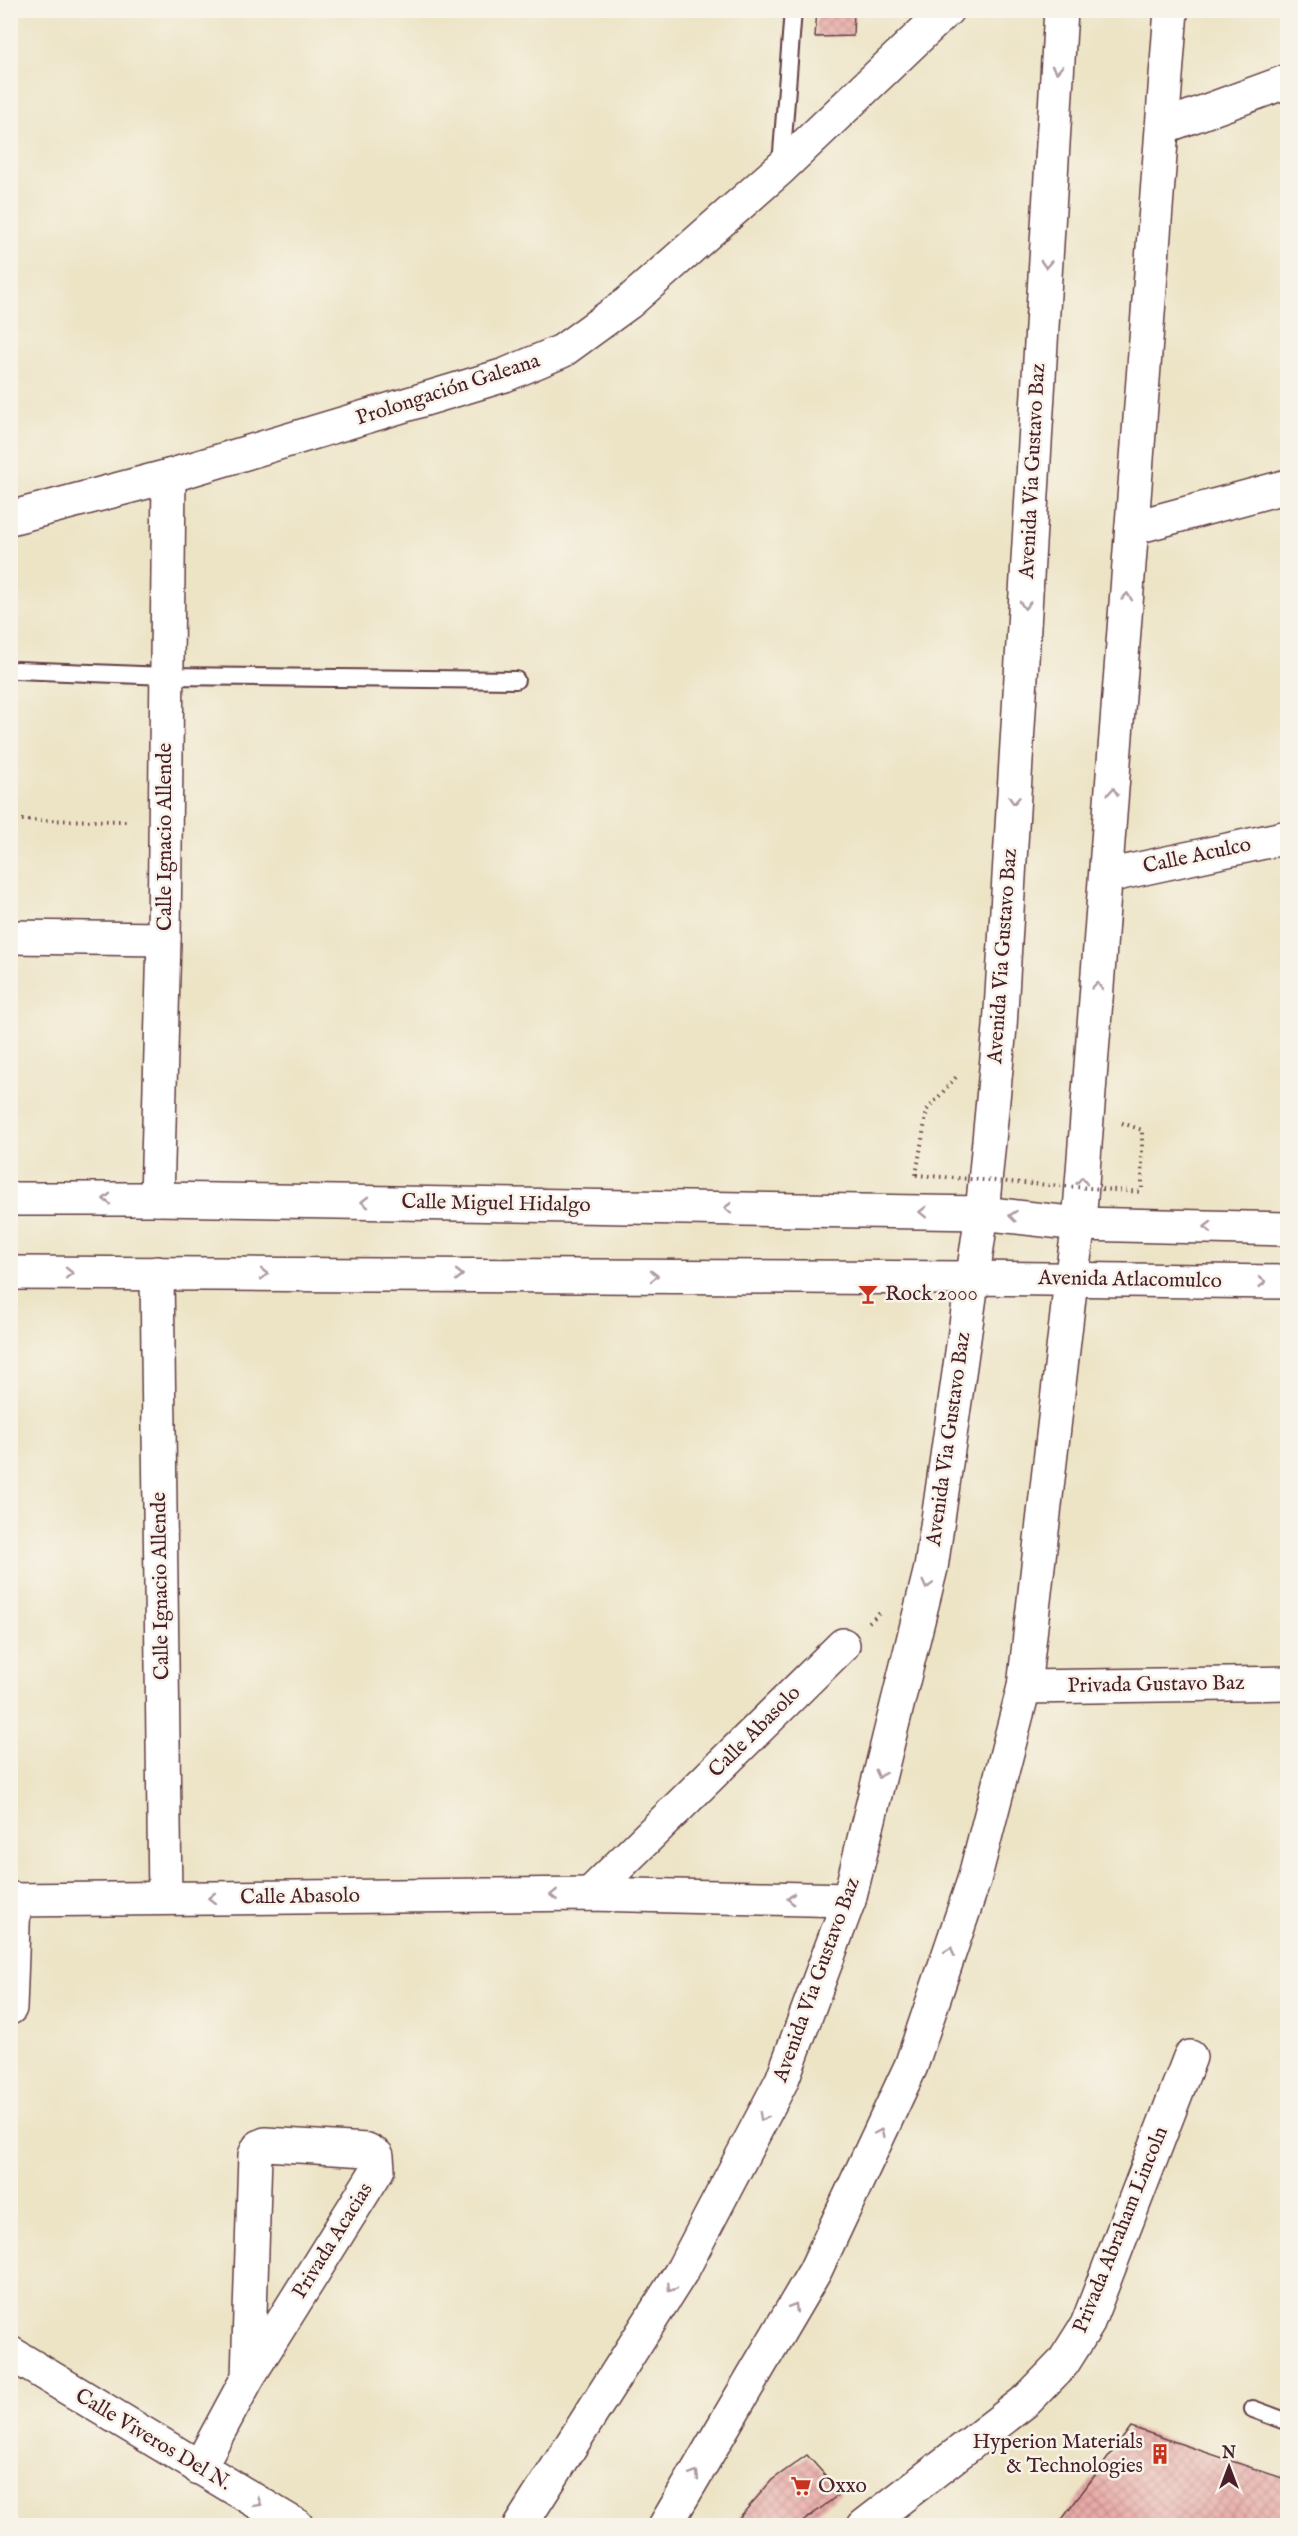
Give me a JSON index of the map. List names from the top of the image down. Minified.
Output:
{"streets":{"main road":["Prolongación Galeana","Avenida Via Gustavo Baz","Calle Ignacio Allende","Calle Aculco","Calle Miguel Hidalgo","Avenida Atlacomulco","Privada Gustavo Baz","Calle Abasolo","Privada Abraham Lincoln","Privada Acacias","Calle Viveros Del N."]},"crossings":[["Prolongación Galeana","Calle Ignacio Allende"],["Avenida Via Gustavo Baz","Calle Miguel Hidalgo"],["Avenida Via Gustavo Baz","Avenida Atlacomulco"],["Avenida Via Gustavo Baz","Calle Abasolo"],["Calle Ignacio Allende","Calle Miguel Hidalgo"],["Calle Ignacio Allende","Calle Abasolo"],["Privada Acacias","Calle Viveros Del N."]],"one_way":["Calle Abasolo"],"places":{"bar":["Rock 2000"],"building":["Hyperion Materials & Technologies"],"supermarket":["Oxxo"]},"north":"top"}
